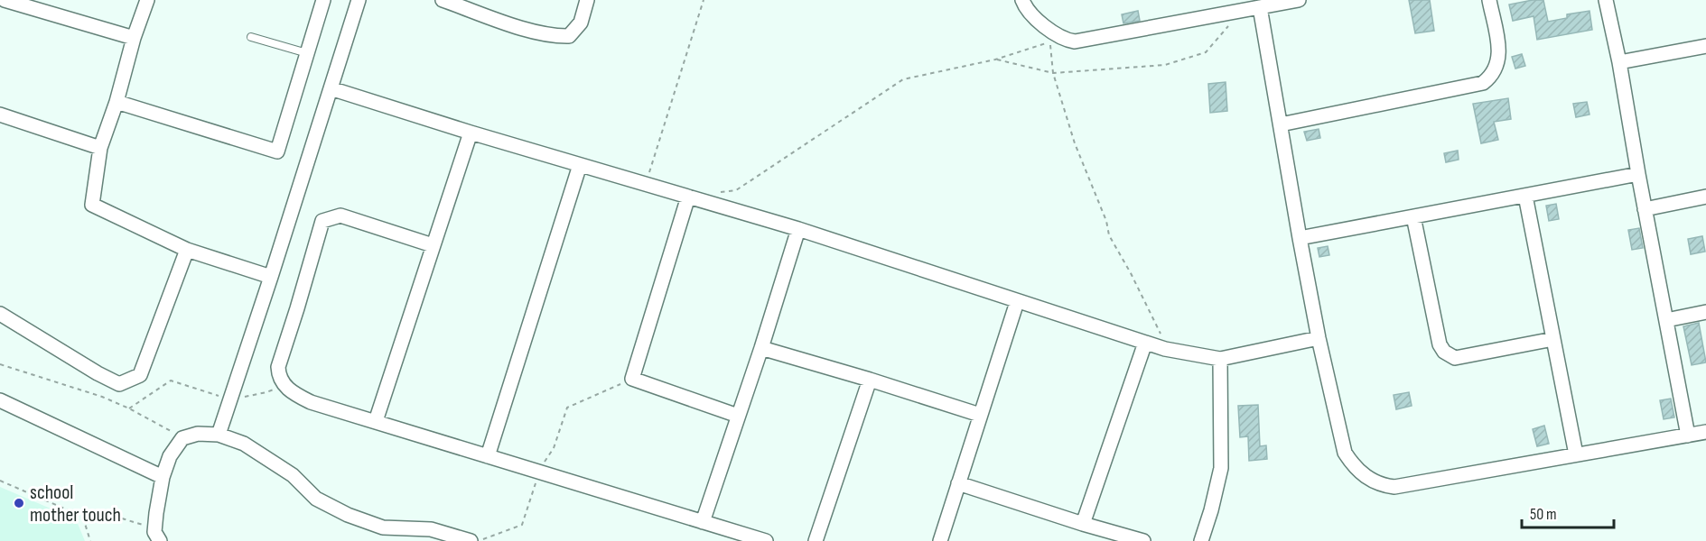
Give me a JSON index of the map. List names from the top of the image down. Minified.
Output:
{"places":["school mother touch"],"scale_bar":"50 m"}
